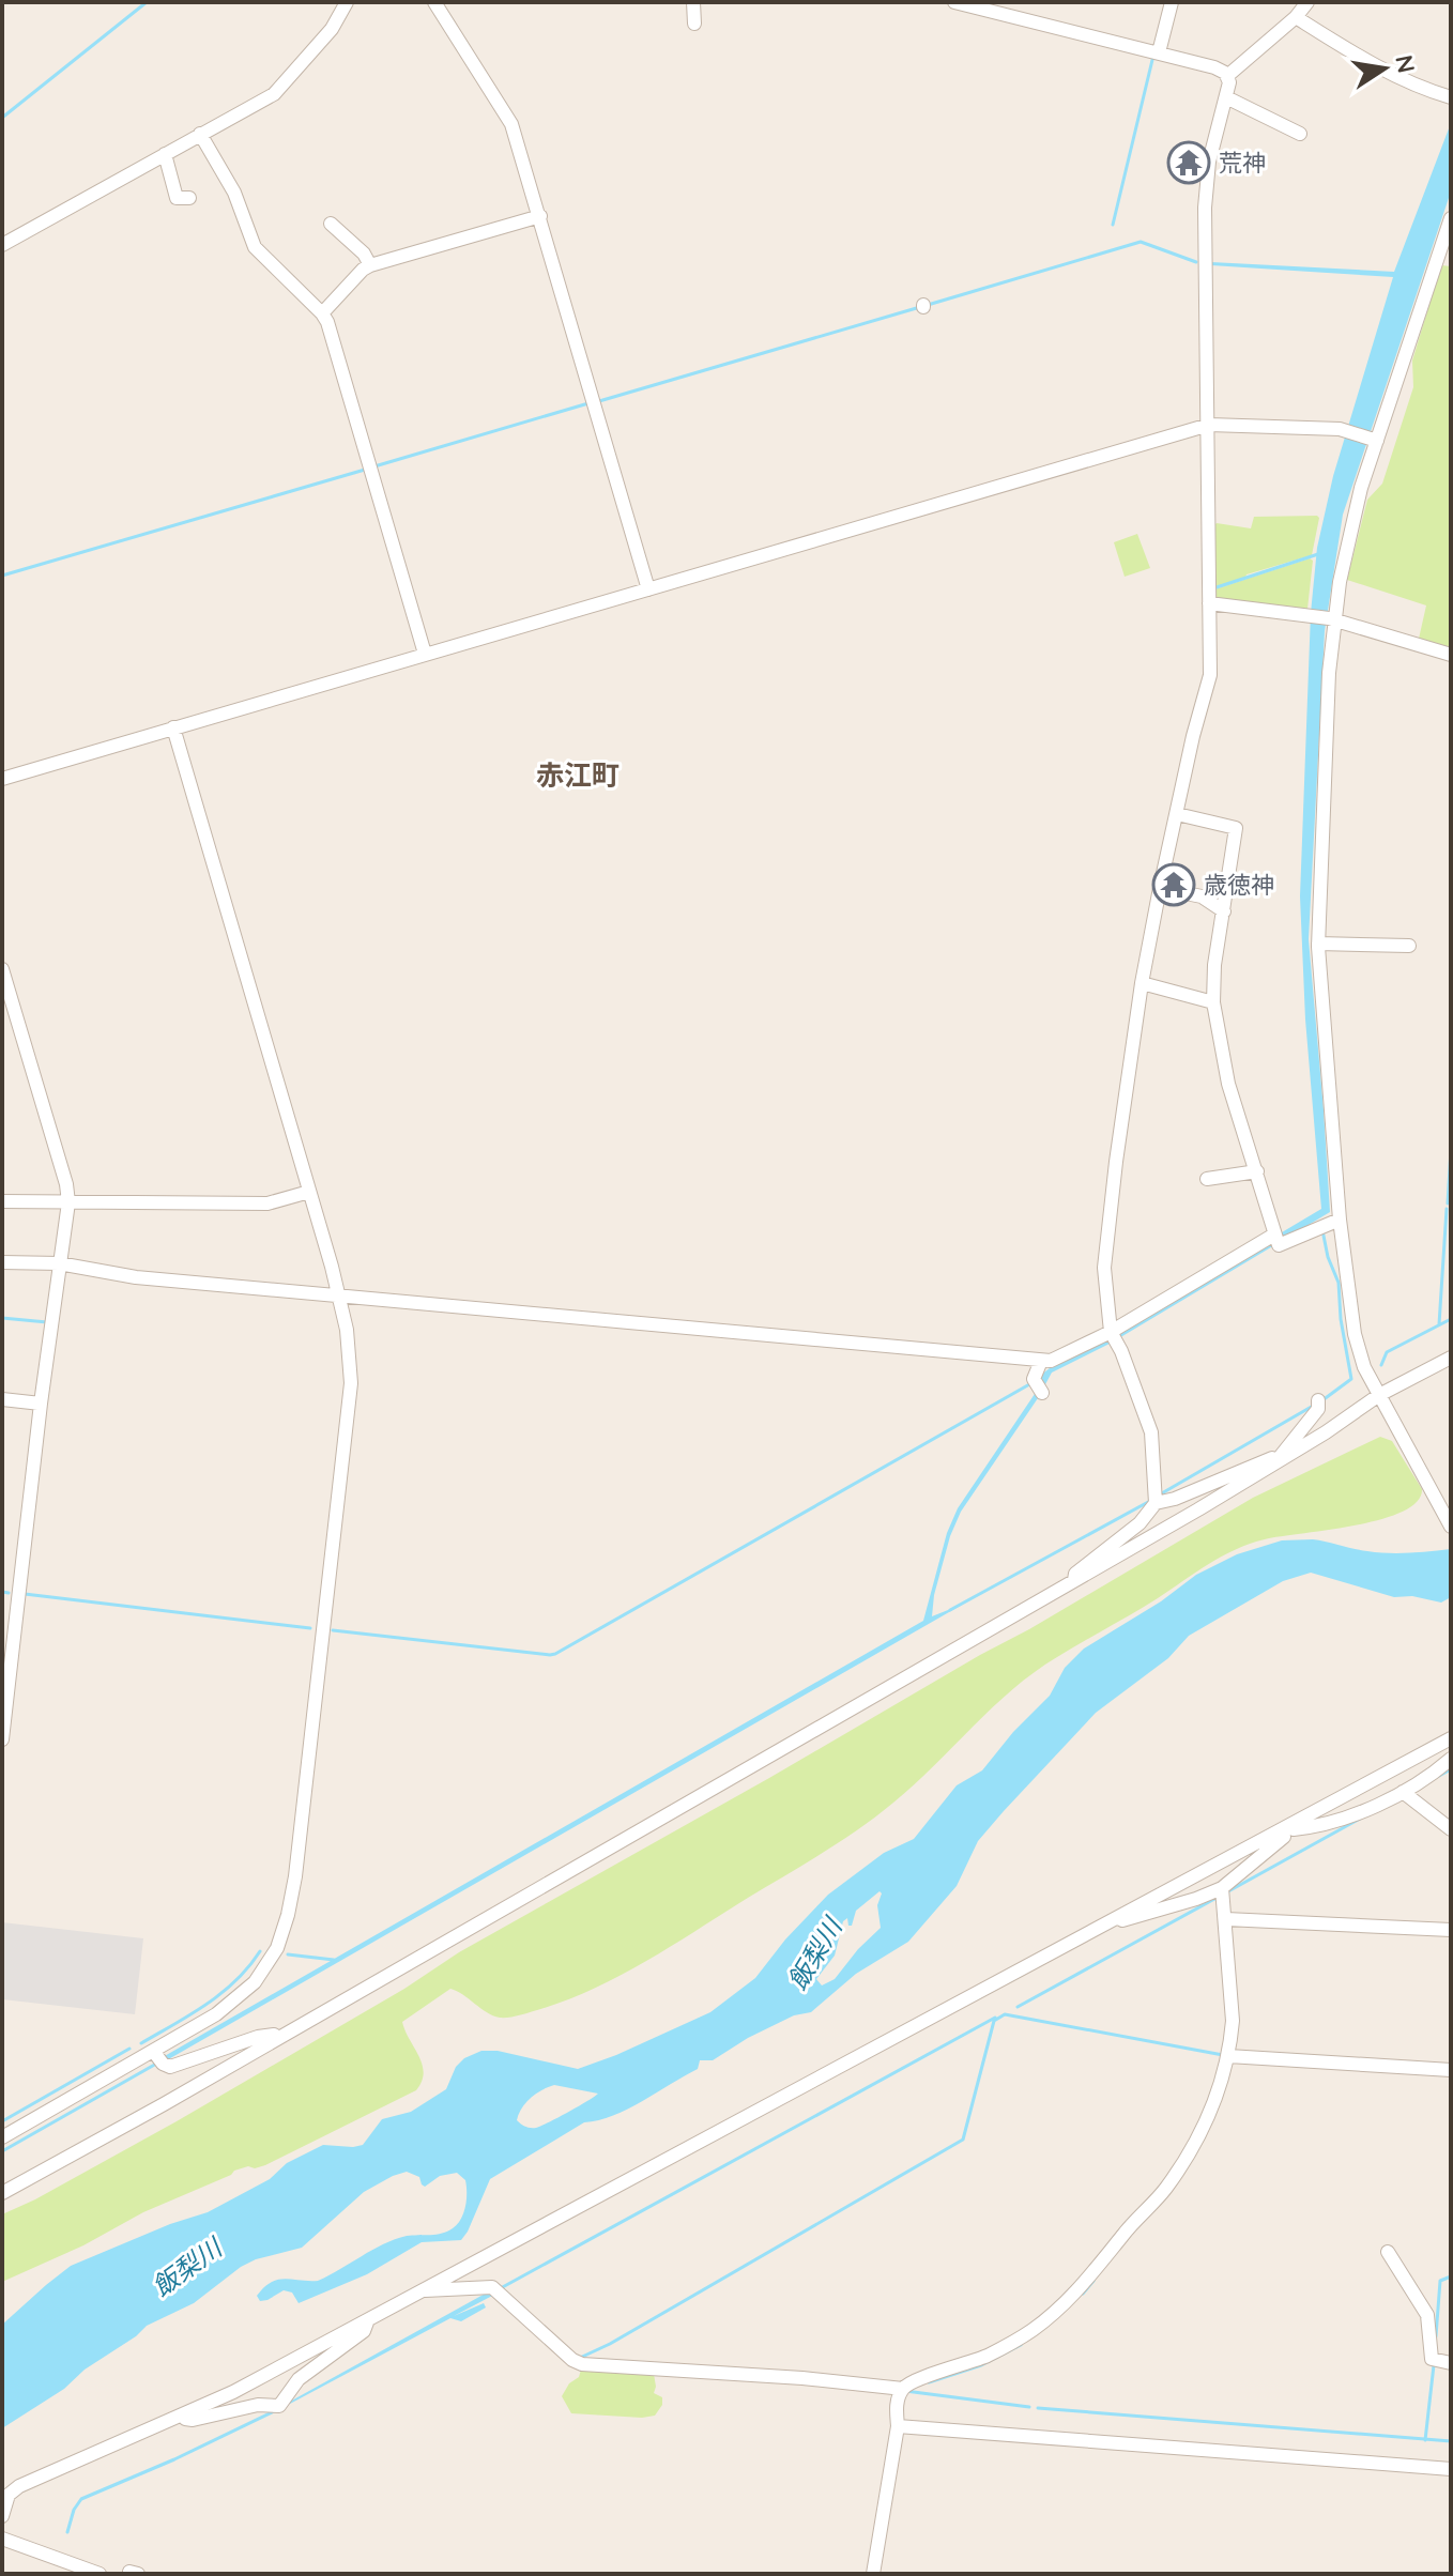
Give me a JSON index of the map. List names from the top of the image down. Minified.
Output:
{"districts":["赤江町"],"water":["飯梨川"],"places":{"temple":["荒神","歳徳神"]},"north":"right"}
